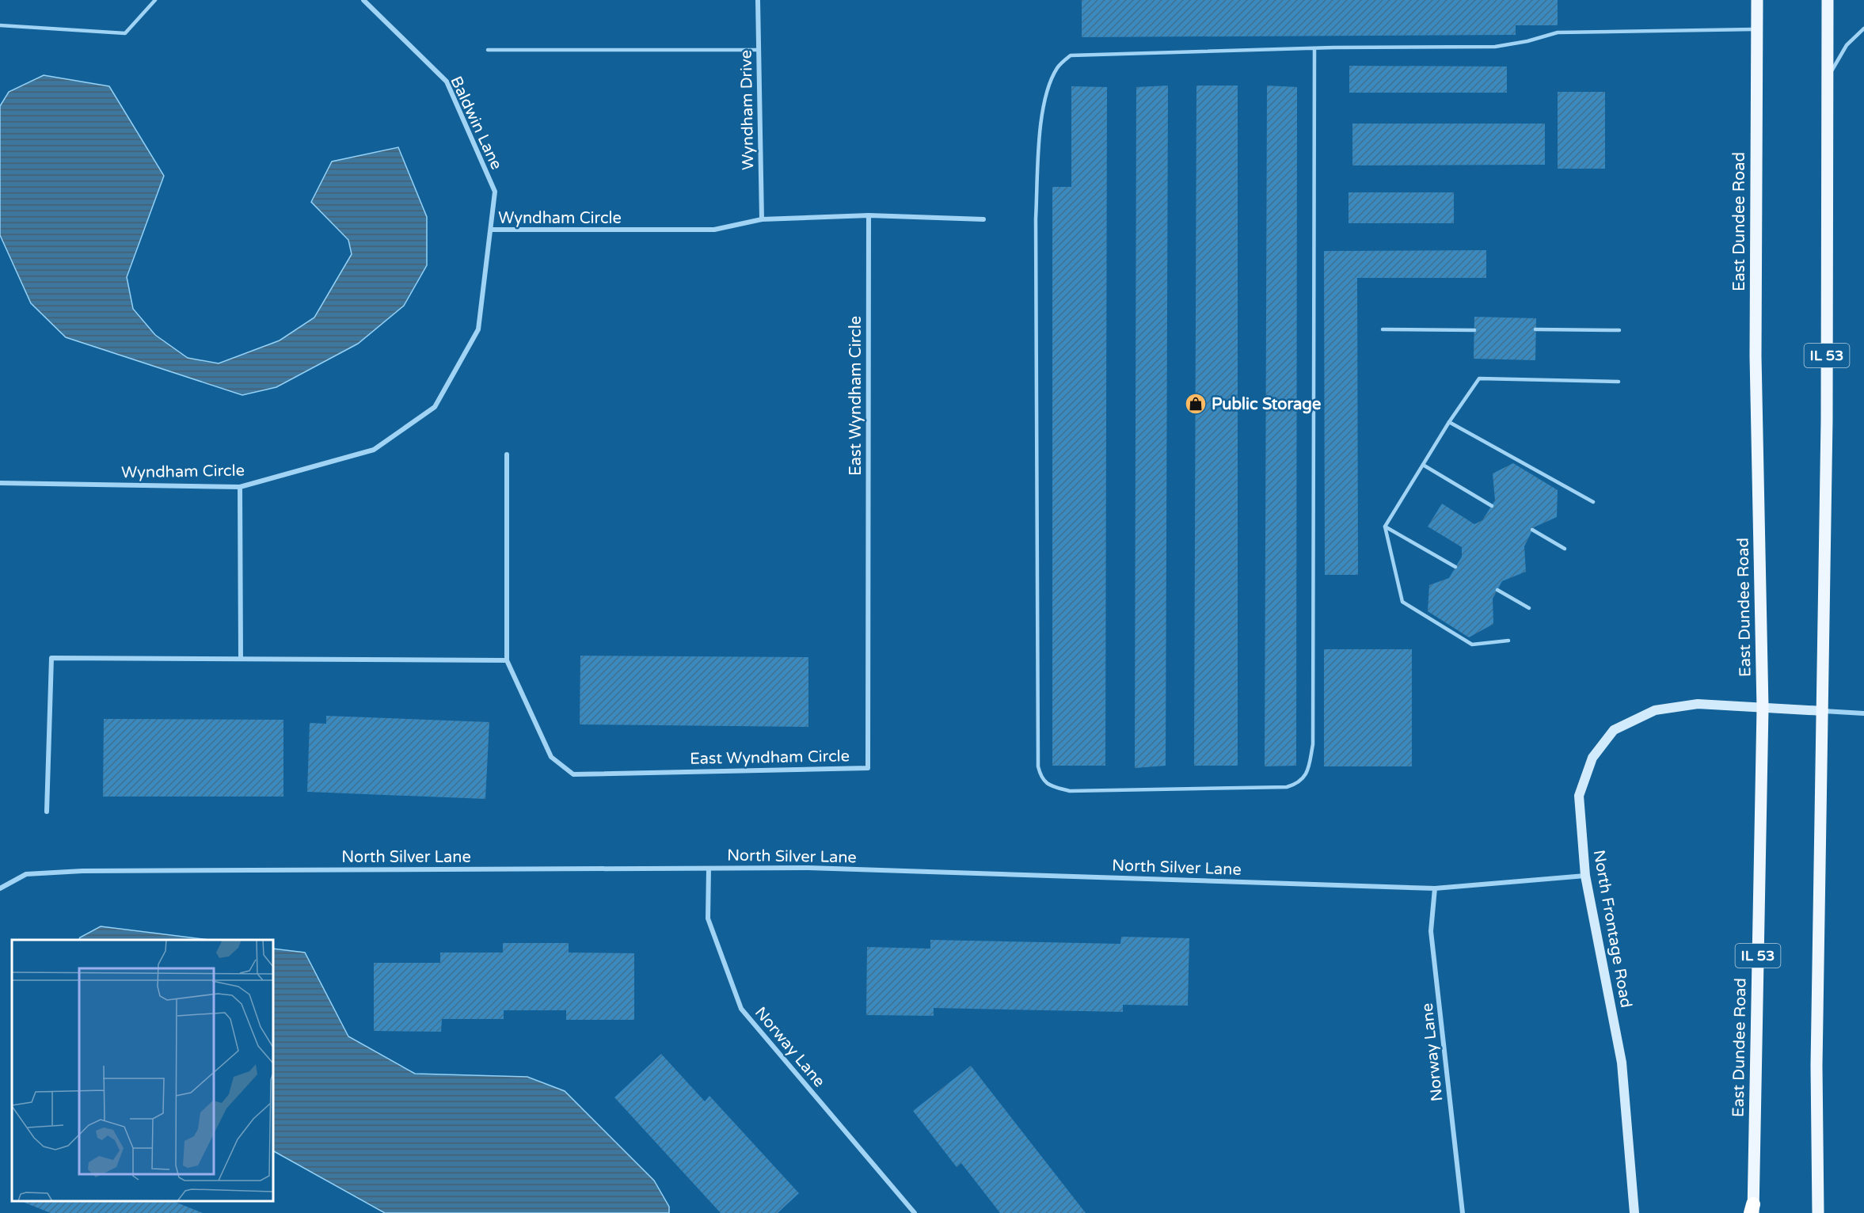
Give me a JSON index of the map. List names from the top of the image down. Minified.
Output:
{"streets":{"main road":["East Dundee Road","IL 53"],"street":["Wyndham Drive","Baldwin Lane","Wyndham Circle","East Wyndham Circle","North Silver Lane","North Frontage Road","Norway Lane"]},"crossings":[["Wyndham Drive","Wyndham Circle"],["Baldwin Lane","Wyndham Circle"],["Wyndham Circle","East Wyndham Circle"],["East Dundee Road","North Frontage Road"],["IL 53","North Frontage Road"],["North Silver Lane","North Frontage Road"],["North Silver Lane","Norway Lane"]],"places":{"shop":["Public Storage"]}}
